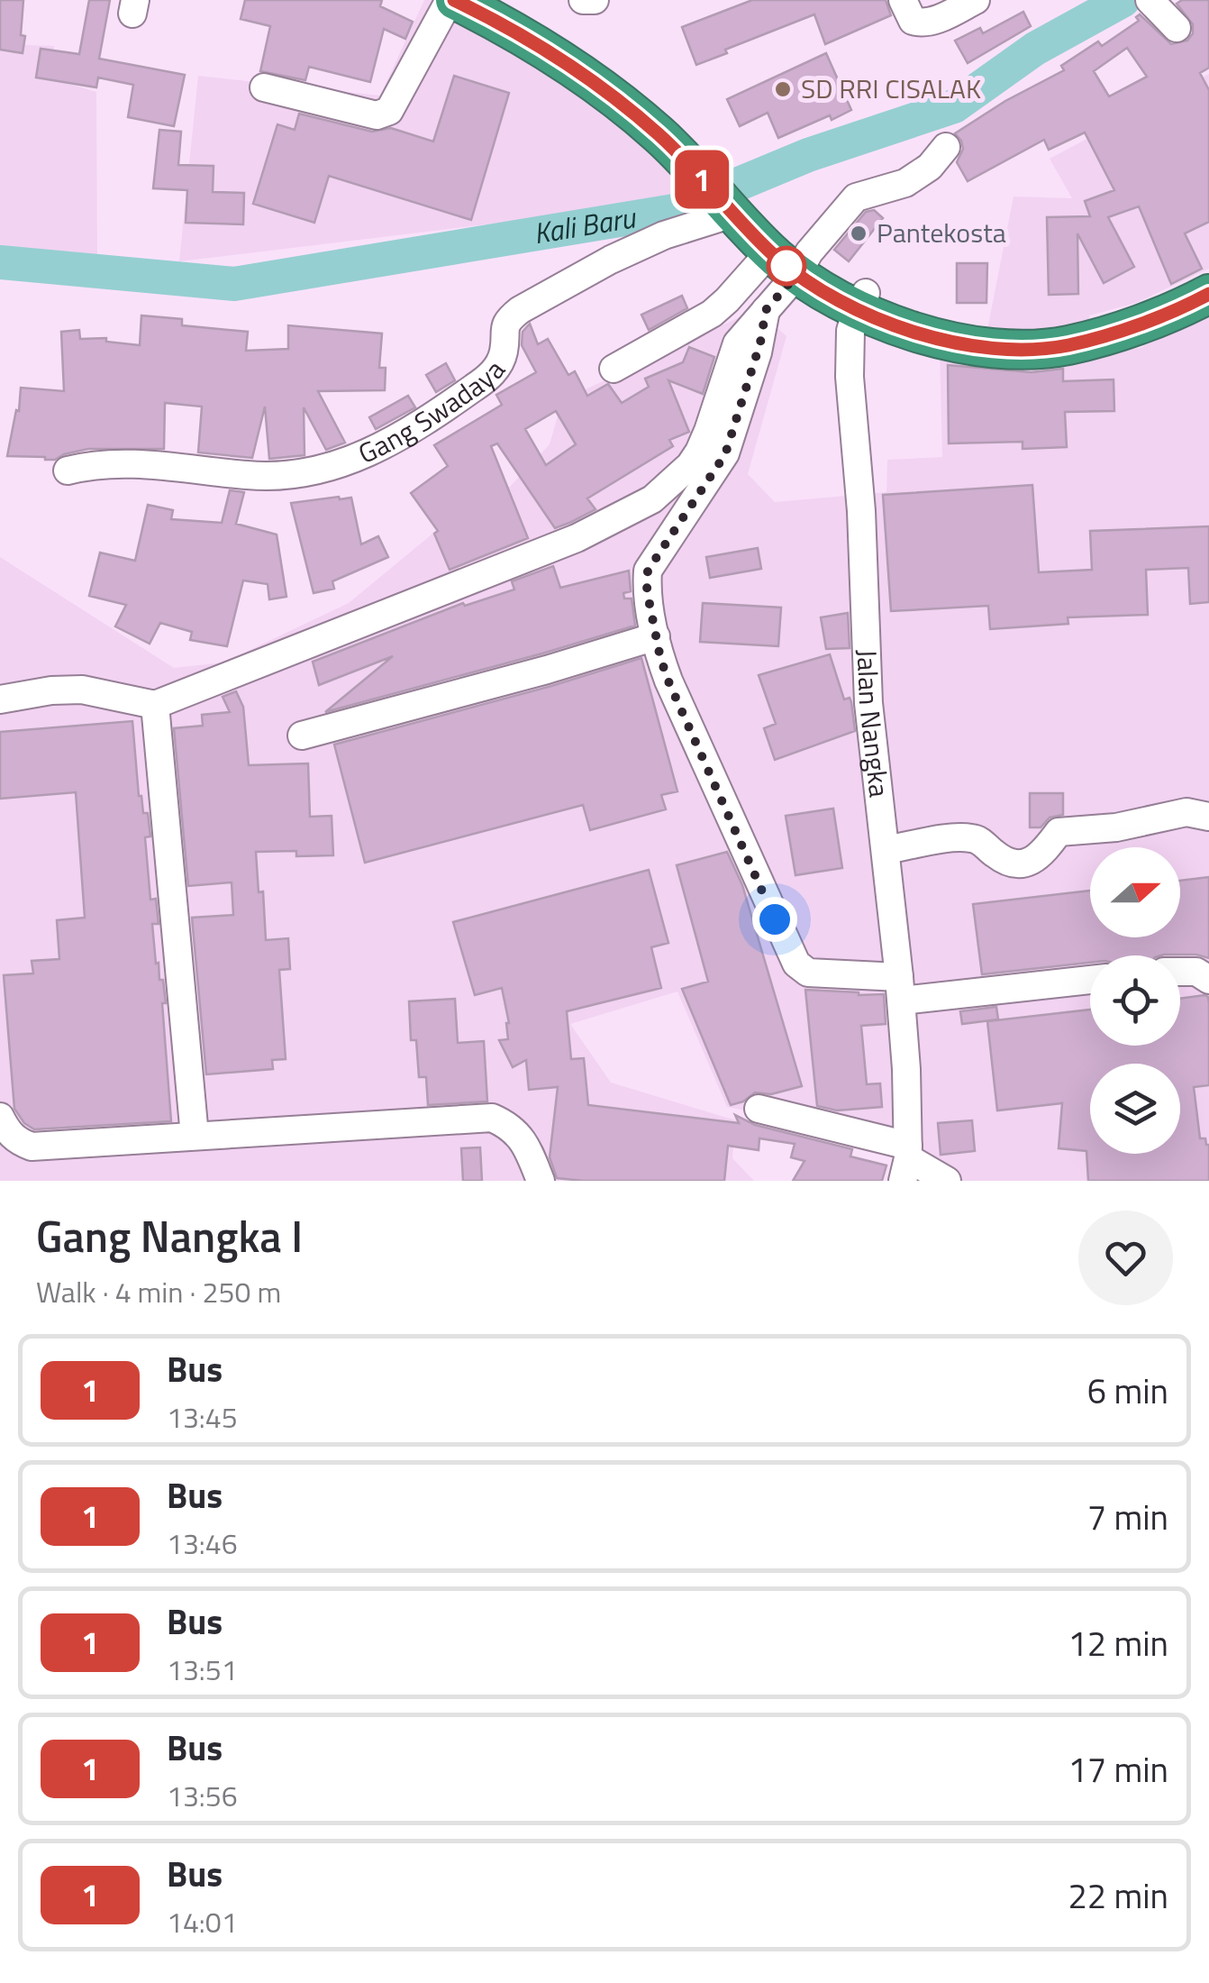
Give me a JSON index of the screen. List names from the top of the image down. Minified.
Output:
{"streets":{"street":["Gang Swadaya","Jalan Nangka"]},"water":["Kali Baru"],"places":["SD RRI CISALAK","Pantekosta"],"lines":["bus line 1"],"north":"right","page":{"on_map":"1","heading":["Gang Nangka I","Walk · 4 min · 250 m"],"list":[{"mark":"1","name":"Bus","note":"13:45","value":"6 min"},{"mark":"1","name":"Bus","note":"13:46","value":"7 min"},{"mark":"1","name":"Bus","note":"13:51","value":"12 min"},{"mark":"1","name":"Bus","note":"13:56","value":"17 min"},{"mark":"1","name":"Bus","note":"14:01","value":"22 min"}]}}
